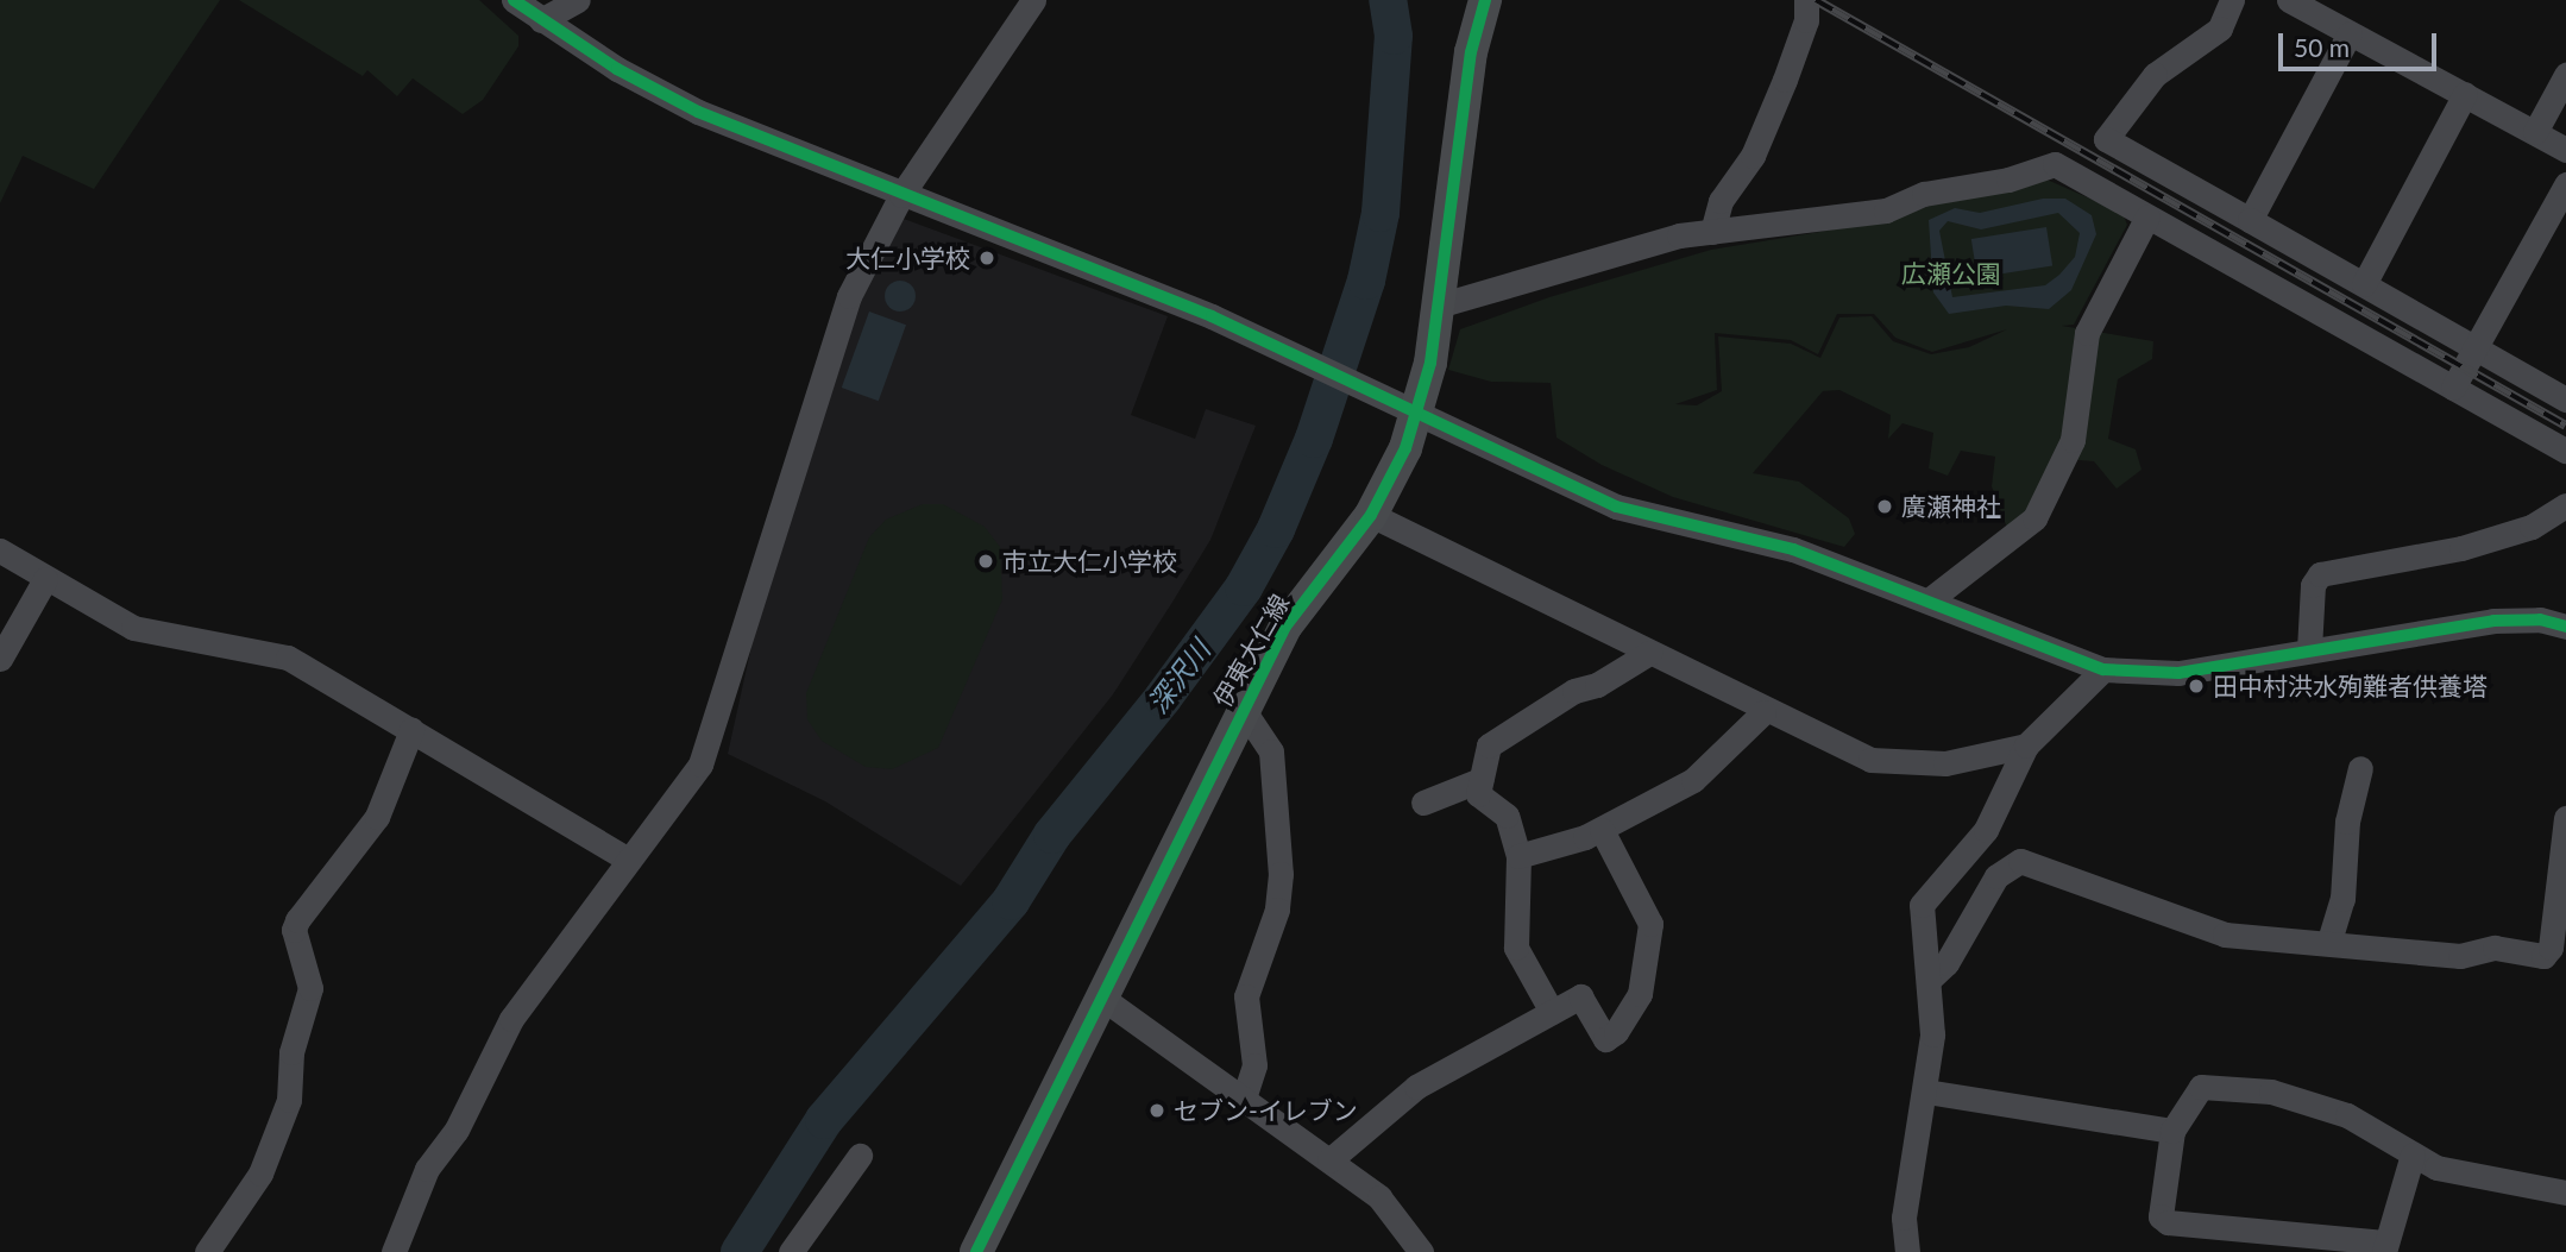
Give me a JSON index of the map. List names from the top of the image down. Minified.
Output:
{"streets":{"main road":["伊東大仁線"]},"water":["深沢川"],"parks":["広瀬公園"],"places":["大仁小学校","廣瀬神社","市立大仁小学校","田中村洪水殉難者供養塔","セブン-イレブン"],"scale_bar":"50 m"}
